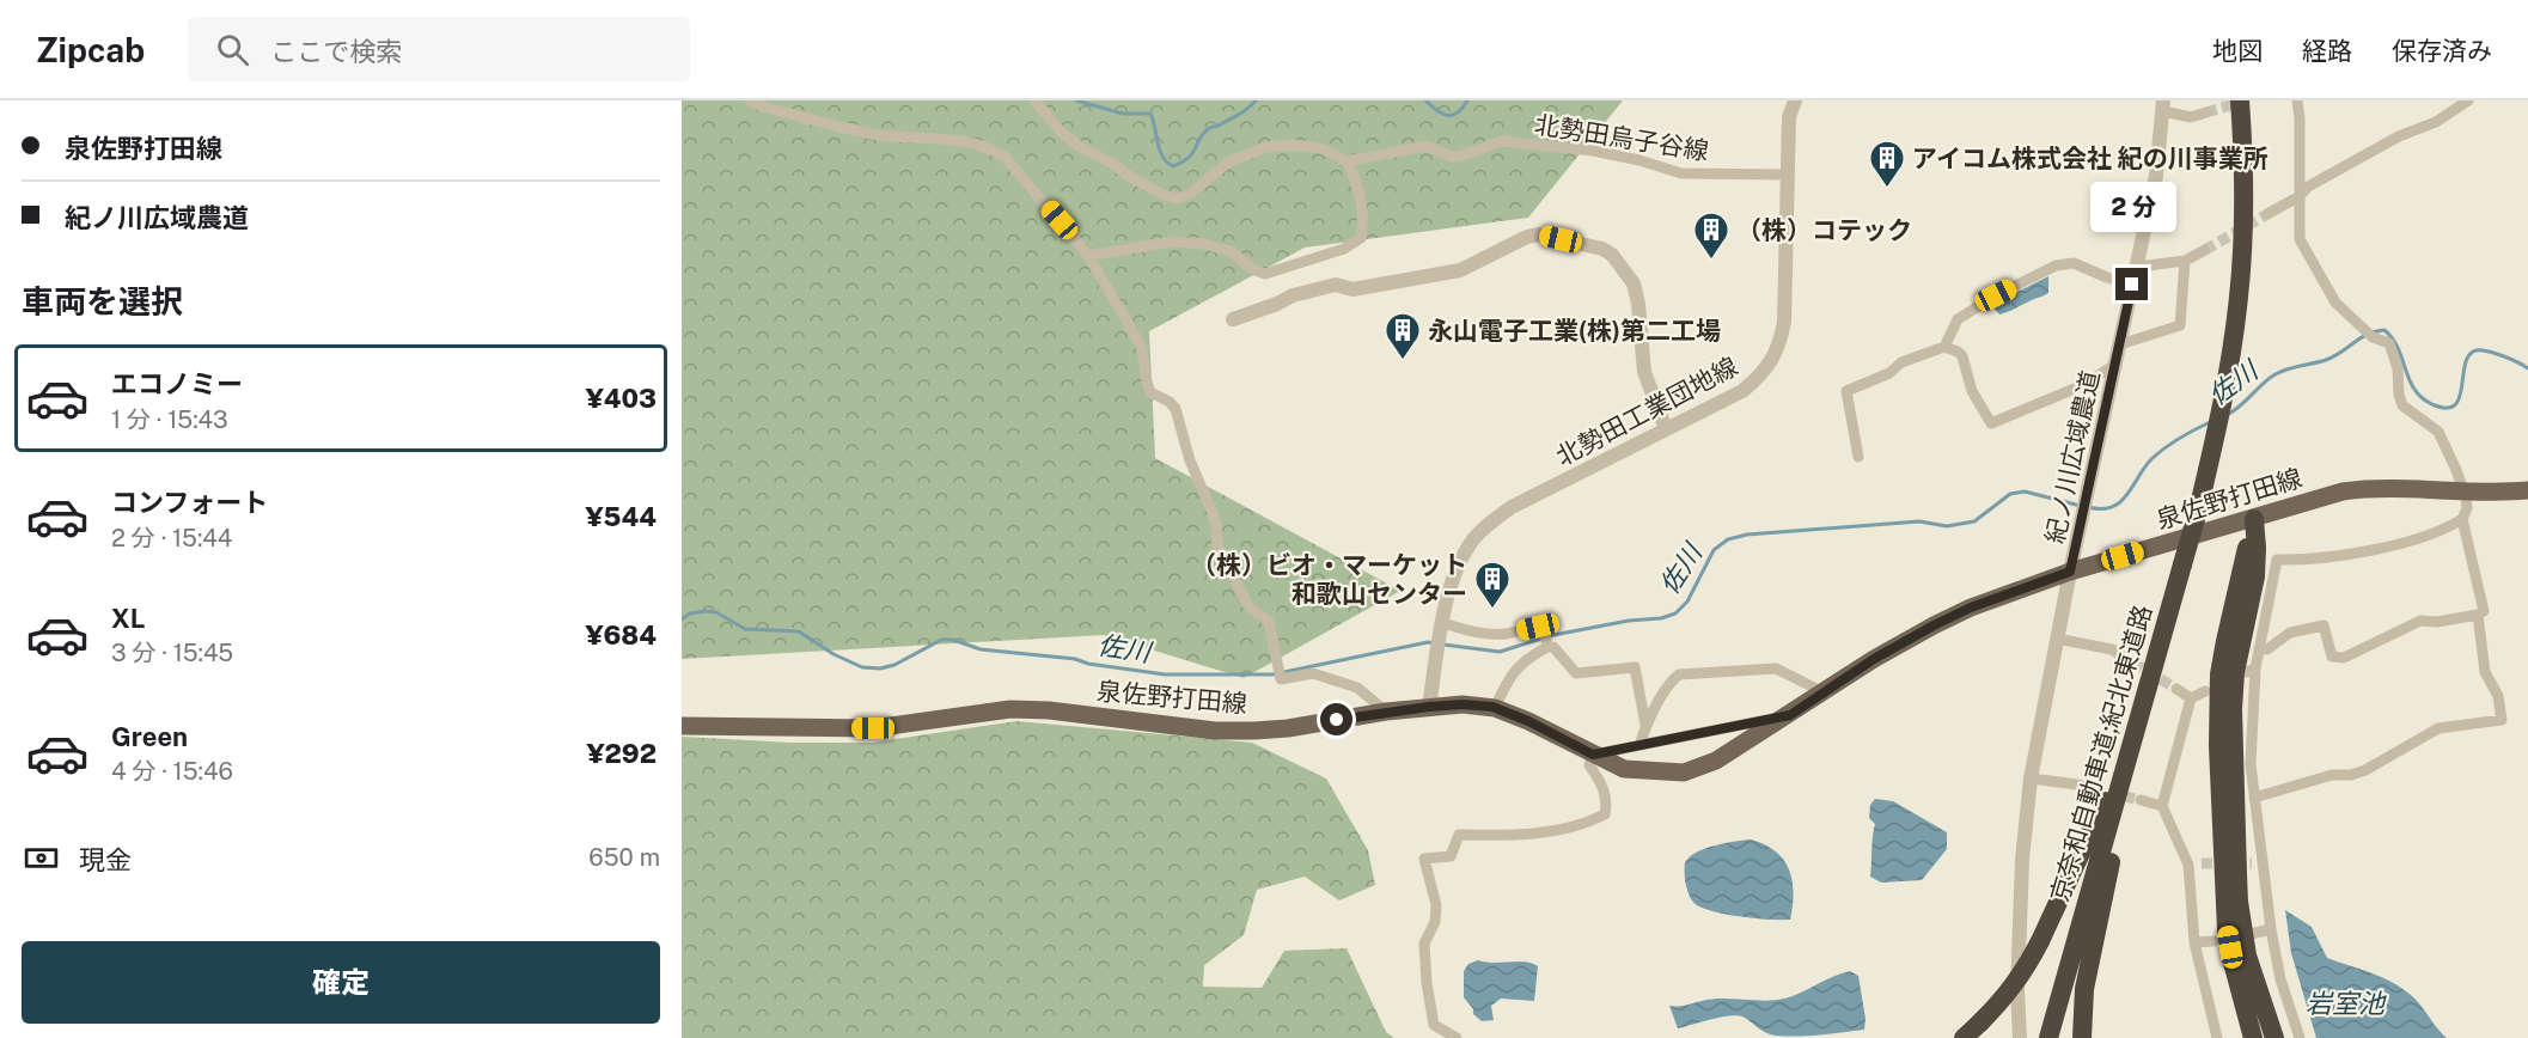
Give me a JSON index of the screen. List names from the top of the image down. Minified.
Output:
{"streets":{"highway":["京奈和自動車道;紀北東道路"],"main road":["泉佐野打田線"],"street":["北勢田烏子谷線","北勢田工業団地線","紀ノ川広域農道"]},"crossings":[["北勢田烏子谷線","北勢田工業団地線"],["北勢田工業団地線","泉佐野打田線"],["紀ノ川広域農道","泉佐野打田線"]],"water":["佐川","岩室池"],"places":{"building":["アイコム株式会社 紀の川事業所","（株）コテック","永山電子工業(株)第二工場","（株）ビオ・マーケット 和歌山センター"]},"page":{"header":"Zipcab","search":"ここで検索","nav":["地図","経路","保存済み"],"banner":["泉佐野打田線","紀ノ川広域農道"],"bubble":"2 分","heading":"車両を選択","list":[{"name":"エコノミー","note":"1 分 · 15:43","value":"¥403"},{"name":"コンフォート","note":"2 分 · 15:44","value":"¥544"},{"name":"XL","note":"3 分 · 15:45","value":"¥684"},{"name":"Green","note":"4 分 · 15:46","value":"¥292"}],"pay":["現金","650 m"],"buttons":"確定"}}
